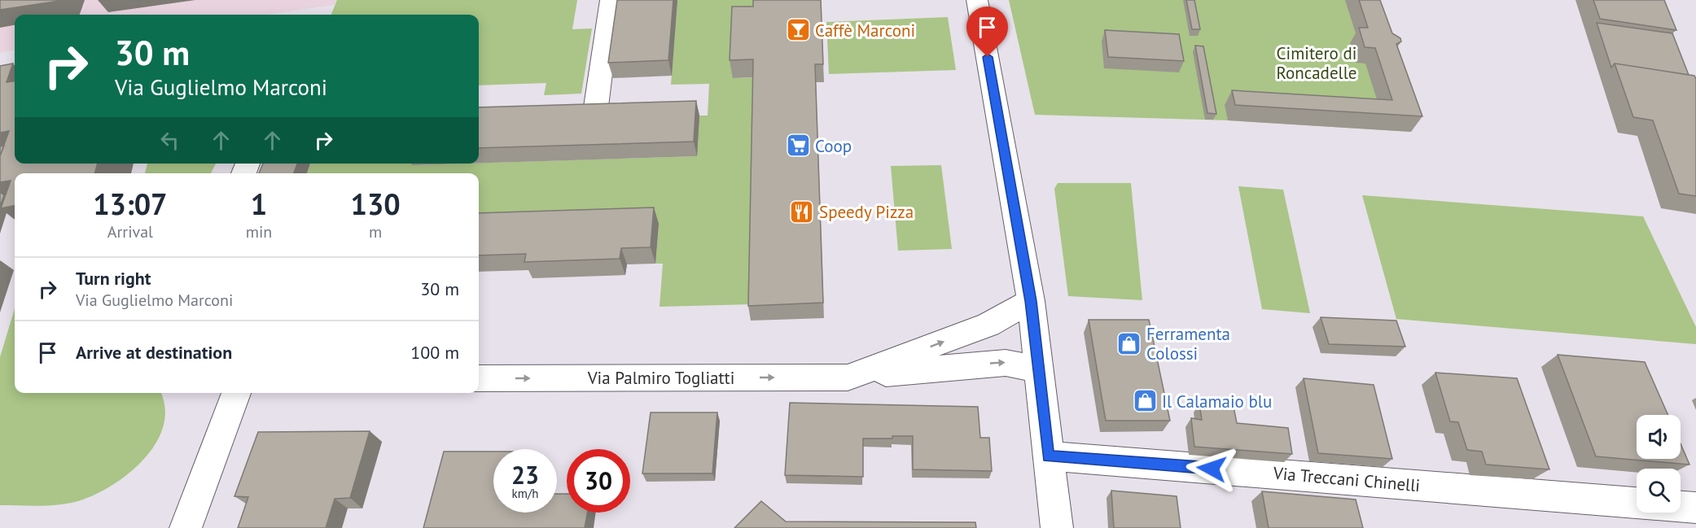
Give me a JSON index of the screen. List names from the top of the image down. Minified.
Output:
{"streets":{"street":["Via Palmiro Togliatti","Via Treccani Chinelli"]},"one_way":["Via Palmiro Togliatti"],"parks":["Cimitero di Roncadelle"],"places":{"bar":["Caffè Marconi"],"supermarket":["Coop"],"restaurant":["Speedy Pizza"],"shop":["Ferramenta Colossi","Il Calamaio blu"]},"page":{"turn":["30 m","Via Guglielmo Marconi"],"eta":["13:07","Arrival","1","min","130","m"],"list":[{"name":"Turn right","note":"Via Guglielmo Marconi","value":"30 m"},{"name":"Arrive at destination","value":"100 m"}],"speed":"23 km/h","limit":"30"}}
